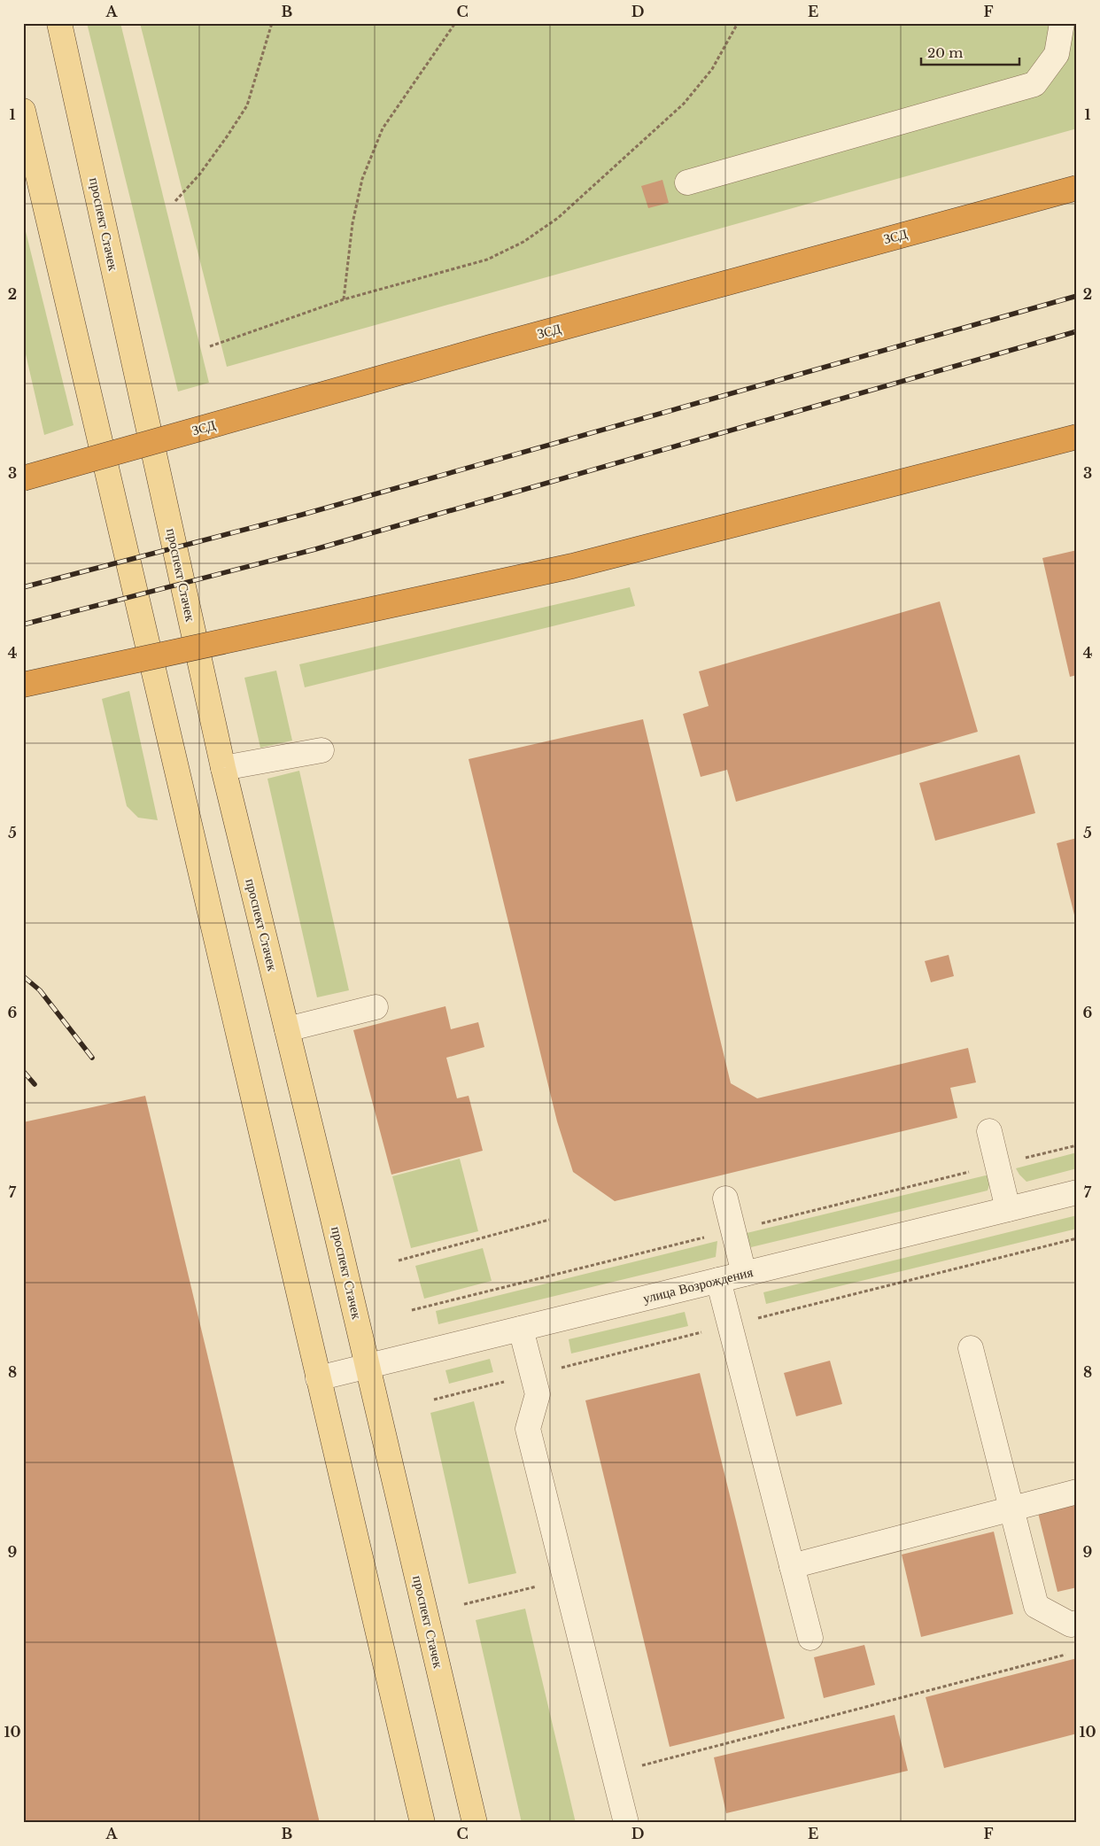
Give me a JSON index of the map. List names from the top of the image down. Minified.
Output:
{"streets":{"highway":["ЗСД"],"main road":["проспект Стачек"],"street":["улица Возрождения"]},"crossings":[["проспект Стачек","улица Возрождения"]],"scale_bar":"20 m","grid":{"columns":["A","B","C","D","E","F"],"rows":["1","2","3","4","5","6","7","8","9","10"]}}
